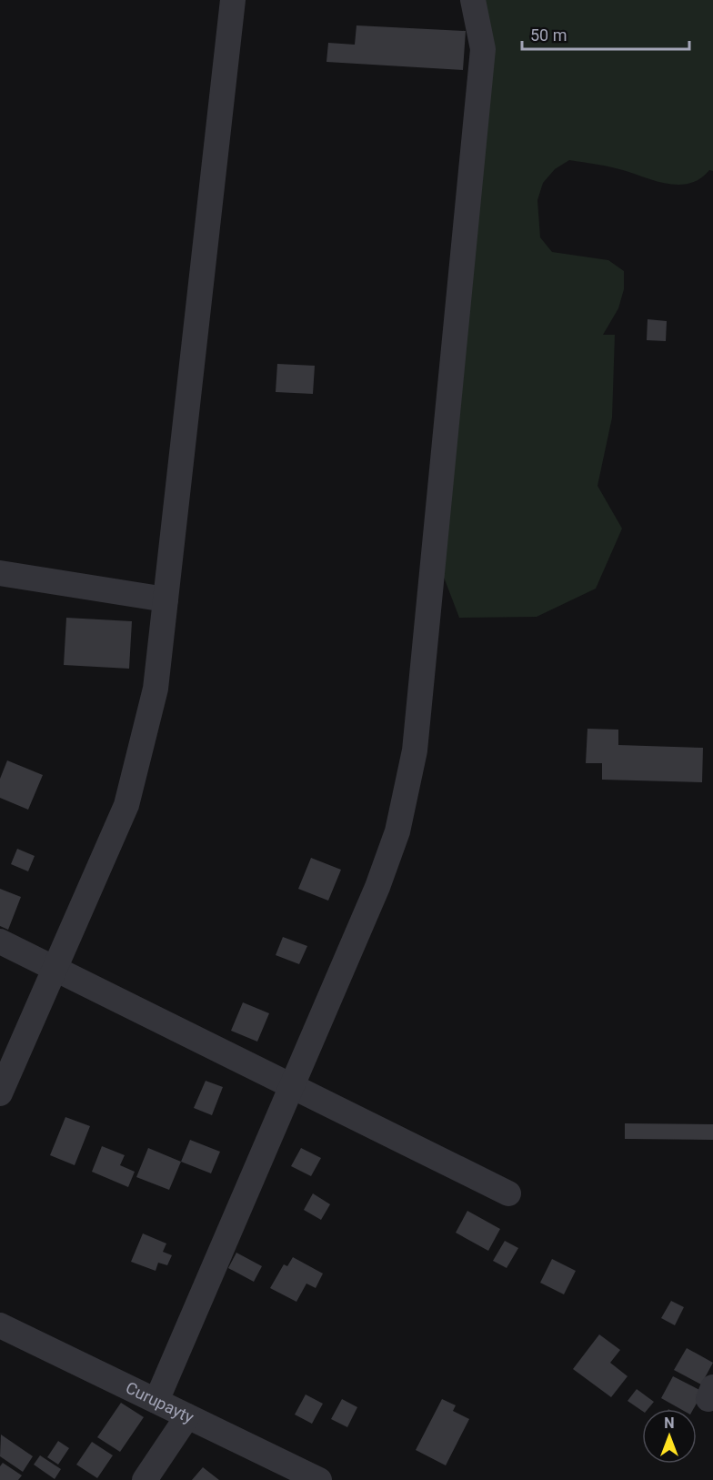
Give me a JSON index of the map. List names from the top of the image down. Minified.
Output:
{"streets":{"street":["Curupayty"]},"scale_bar":"50 m","north":"top"}
